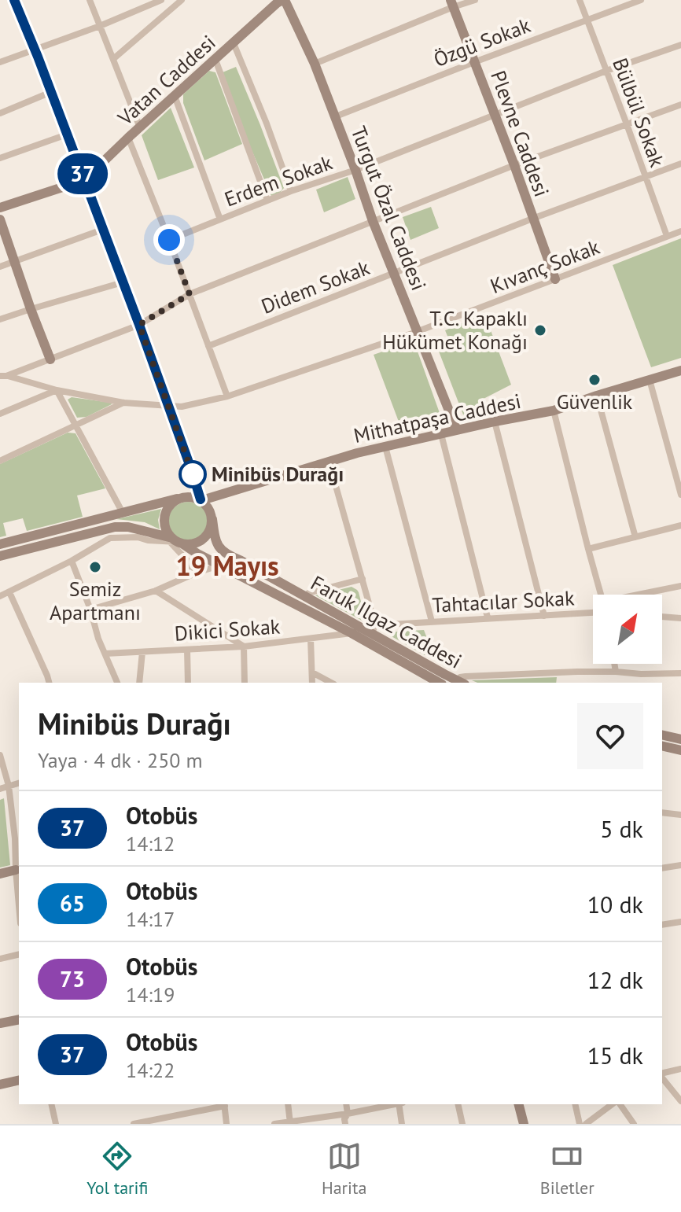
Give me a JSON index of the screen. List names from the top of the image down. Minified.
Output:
{"streets":{"street":["Özgü Sokak","Vatan Caddesi","Bülbül Sokak","Plevne Caddesi","Erdem Sokak","Turgut Özal Caddesi","Kıvanç Sokak","Didem Sokak","Mithatpaşa Caddesi","Tahtacılar Sokak","Faruk Ilgaz Caddesi","Dikici Sokak"]},"crossings":[["Özgü Sokak","Bülbül Sokak"],["Özgü Sokak","Plevne Caddesi"],["Özgü Sokak","Turgut Özal Caddesi"],["Vatan Caddesi","Turgut Özal Caddesi"],["Bülbül Sokak","Erdem Sokak"],["Bülbül Sokak","Kıvanç Sokak"],["Bülbül Sokak","Didem Sokak"],["Plevne Caddesi","Erdem Sokak"],["Plevne Caddesi","Kıvanç Sokak"],["Plevne Caddesi","Didem Sokak"],["Erdem Sokak","Turgut Özal Caddesi"],["Turgut Özal Caddesi","Kıvanç Sokak"],["Turgut Özal Caddesi","Didem Sokak"],["Turgut Özal Caddesi","Mithatpaşa Caddesi"],["Mithatpaşa Caddesi","Faruk Ilgaz Caddesi"],["Tahtacılar Sokak","Faruk Ilgaz Caddesi"],["Faruk Ilgaz Caddesi","Dikici Sokak"]],"districts":["19 Mayıs"],"places":["T.C. Kapaklı Hükümet Konağı","Güvenlik","Minibüs Durağı","Semiz Apartmanı"],"lines":["bus line 37"],"north":"top right","page":{"on_map":"37","heading":["Minibüs Durağı","Yaya · 4 dk · 250 m"],"list":[{"mark":"37","name":"Otobüs","note":"14:12","value":"5 dk"},{"mark":"65","name":"Otobüs","note":"14:17","value":"10 dk"},{"mark":"73","name":"Otobüs","note":"14:19","value":"12 dk"},{"mark":"37","name":"Otobüs","note":"14:22","value":"15 dk"}],"tabs":["Yol tarifi","Harita","Biletler"]}}
